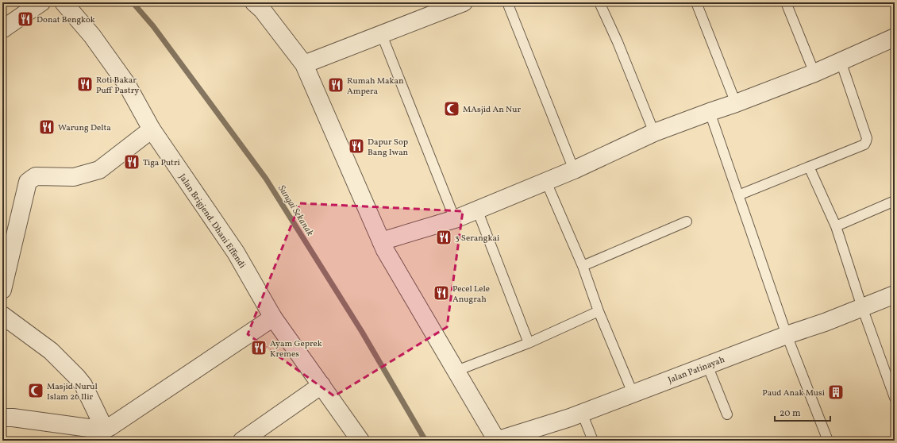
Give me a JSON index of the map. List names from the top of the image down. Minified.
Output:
{"streets":{"street":["Jalan Brigjend. Dhani Effendi","Jalan Patinayah"]},"water":["Sungai Sekanak"],"places":{"restaurant":["Donat Bengkok","Roti Bakar Puff Pastry","Rumah Makan Ampera","Warung Delta","Dapur Sop Bang Iwan","Tiga Putri","3 Serangkai","Pecel Lele Anugrah","Ayam Geprek Kremes"],"mosque":["MAsjid An Nur","Masjid Nurul Islam 26 Ilir"],"building":["Paud Anak Musi"]},"scale_bar":"20 m"}
